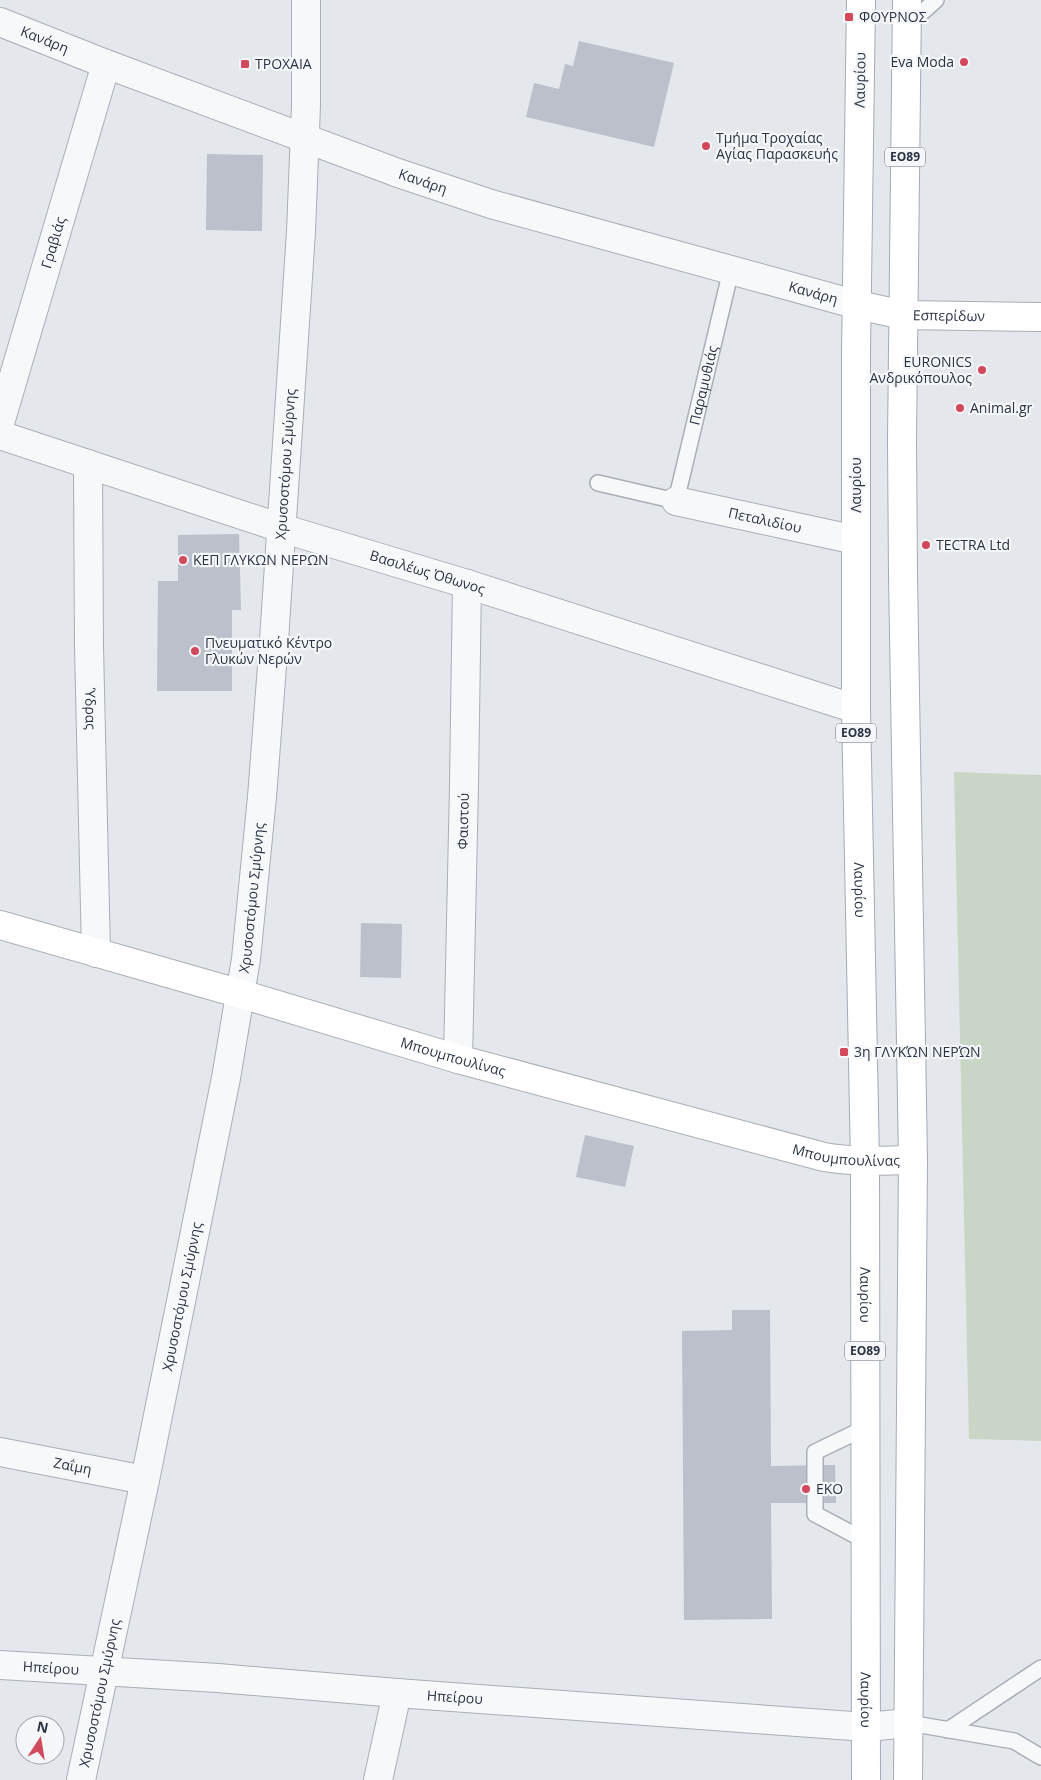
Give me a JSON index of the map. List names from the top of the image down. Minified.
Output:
{"streets":{"main road":["Λαυρίου","ΕΟ89","Εσπερίδων","Μπουμπουλίνας"],"street":["Κανάρη","Γραβιάς","Χρυσοστόμου Σμύρνης","Πεταλιδίου","Βασιλέως Όθωνος","Ύδρας","Φαιστού","Ζαΐμη","Ηπείρου"],"lane":["Παραμυθιάς"]},"crossings":[["Κανάρη","Λαυρίου"],["Κανάρη","Γραβιάς"],["Κανάρη","Εσπερίδων"],["Κανάρη","Παραμυθιάς"],["Κανάρη","Χρυσοστόμου Σμύρνης"],["Λαυρίου","Εσπερίδων"],["Λαυρίου","Πεταλιδίου"],["Λαυρίου","Βασιλέως Όθωνος"],["Λαυρίου","Μπουμπουλίνας"],["Λαυρίου","Ηπείρου"],["ΕΟ89","Εσπερίδων"],["ΕΟ89","Μπουμπουλίνας"],["ΕΟ89","Ηπείρου"],["Παραμυθιάς","Πεταλιδίου"],["Χρυσοστόμου Σμύρνης","Βασιλέως Όθωνος"],["Χρυσοστόμου Σμύρνης","Μπουμπουλίνας"],["Χρυσοστόμου Σμύρνης","Ζαΐμη"],["Χρυσοστόμου Σμύρνης","Ηπείρου"],["Βασιλέως Όθωνος","Ύδρας"],["Βασιλέως Όθωνος","Φαιστού"],["Ύδρας","Μπουμπουλίνας"],["Φαιστού","Μπουμπουλίνας"]],"places":{"transit":["ΦΟΥΡΝΟΣ","ΤΡΟΧΑΙΑ","3η ΓΛΥΚΏΝ ΝΕΡΏΝ"],"other":["Eva Moda","Τμήμα Τροχαίας Αγίας Παρασκευής","EURONICS Ανδρικόπουλος","Animal.gr","TECTRA Ltd","ΚΕΠ ΓΛΥΚΩΝ ΝΕΡΩΝ","Πνευματικό Κέντρο Γλυκών Νερών","EKO"]},"north":"top"}
